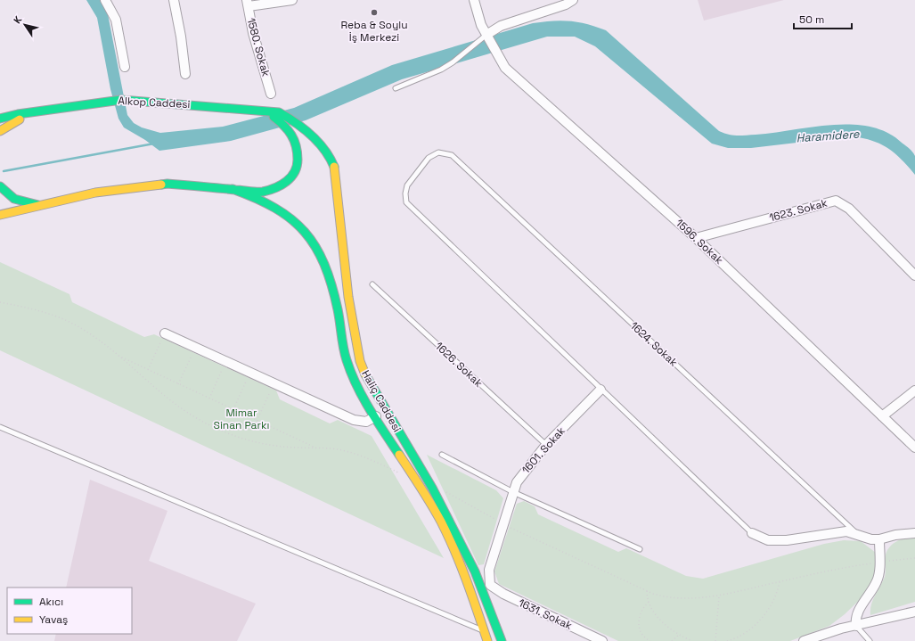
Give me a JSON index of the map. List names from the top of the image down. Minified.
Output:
{"streets":{"main road":["Alkop Caddesi","Haliç Caddesi"],"street":["1580. Sokak","1623. Sokak","1596. Sokak","1601. Sokak","1631. Sokak"],"lane":["1624. Sokak","1626. Sokak"]},"crossings":[["Alkop Caddesi","Haliç Caddesi"],["1623. Sokak","1596. Sokak"],["1624. Sokak","1601. Sokak"],["1626. Sokak","1601. Sokak"],["1601. Sokak","1631. Sokak"]],"water":["Haramidere"],"parks":["Mimar Sinan Parkı"],"places":["Reba & Soylu İş Merkezi"],"legend":["Akıcı","Yavaş"],"scale_bar":"50 m","north":"top left"}
